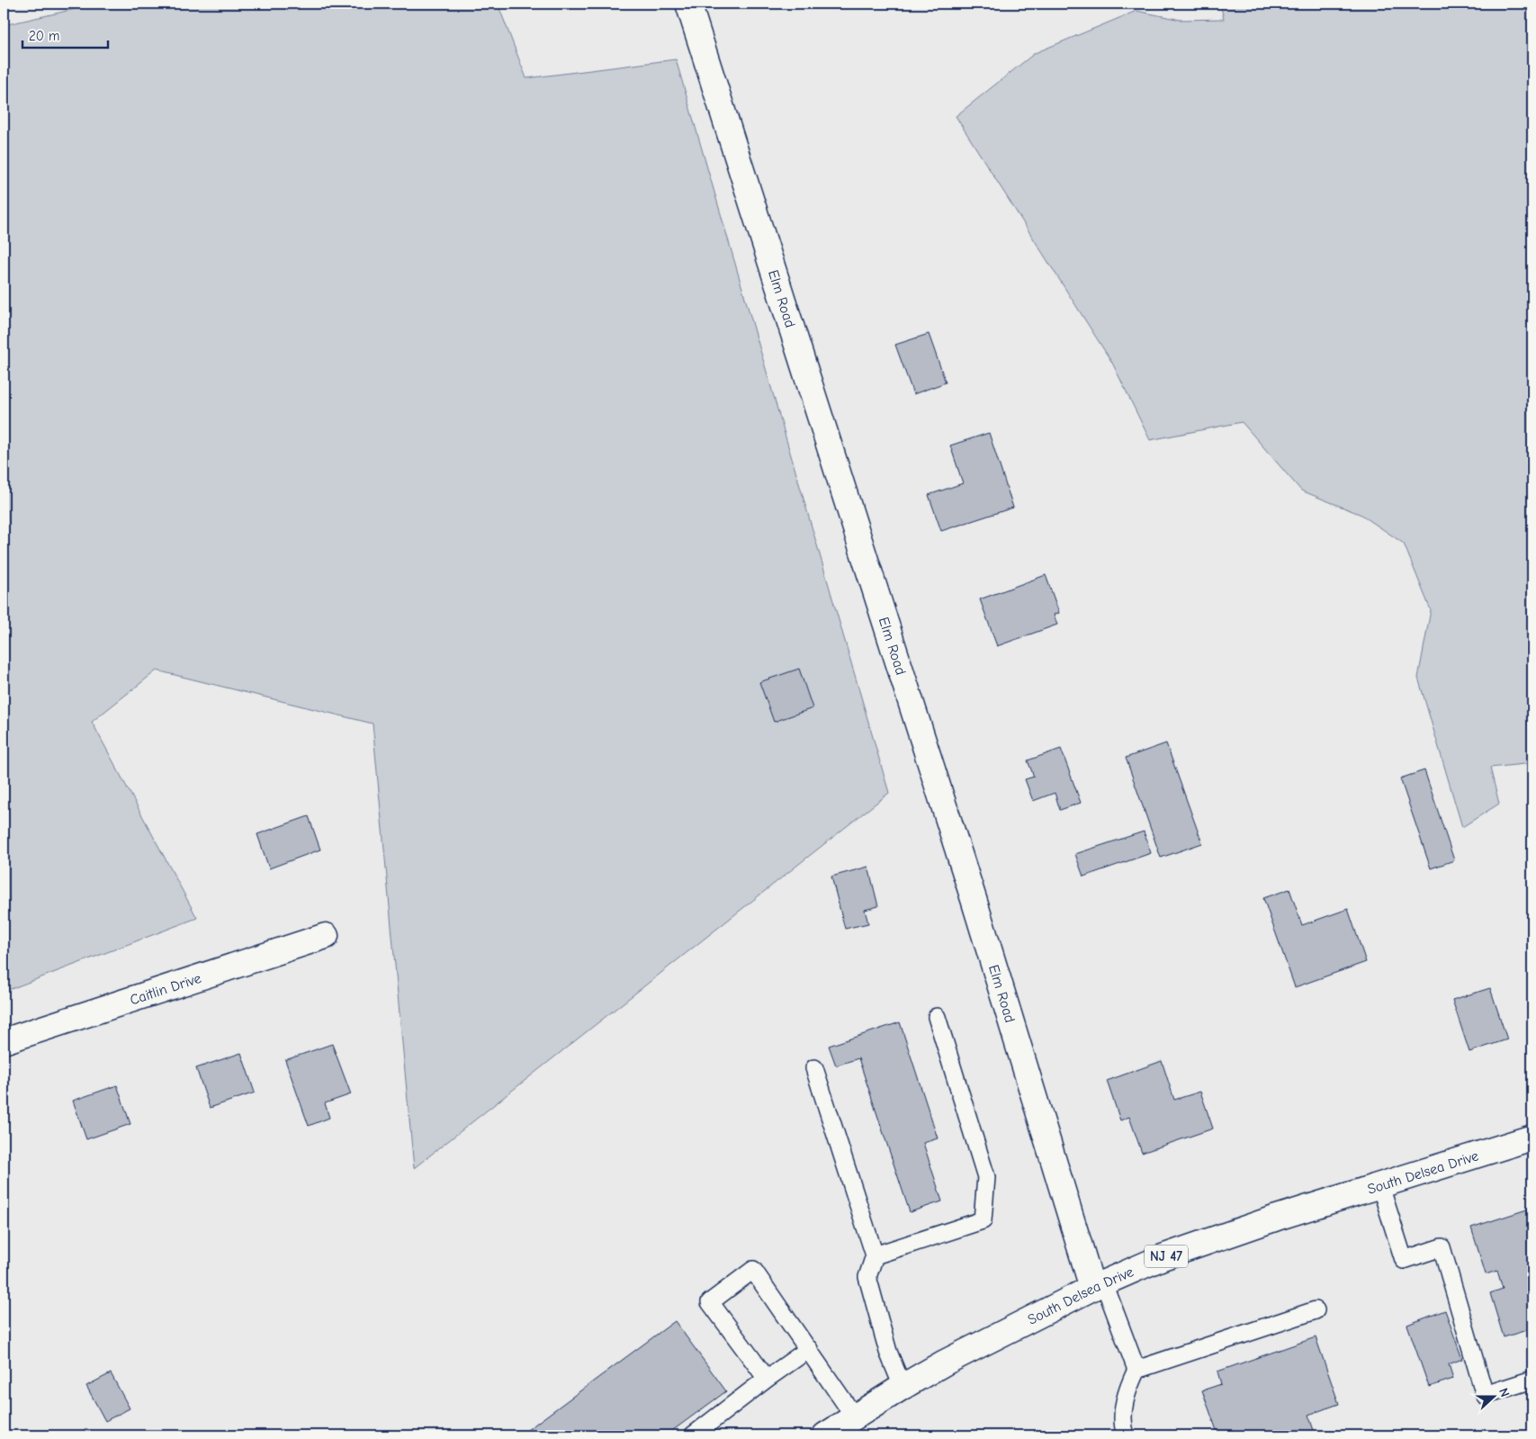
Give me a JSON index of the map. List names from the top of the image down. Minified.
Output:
{"streets":{"street":["Elm Road","Caitlin Drive","South Delsea Drive","NJ 47"]},"crossings":[["Elm Road","South Delsea Drive"]],"scale_bar":"20 m","north":"right"}
